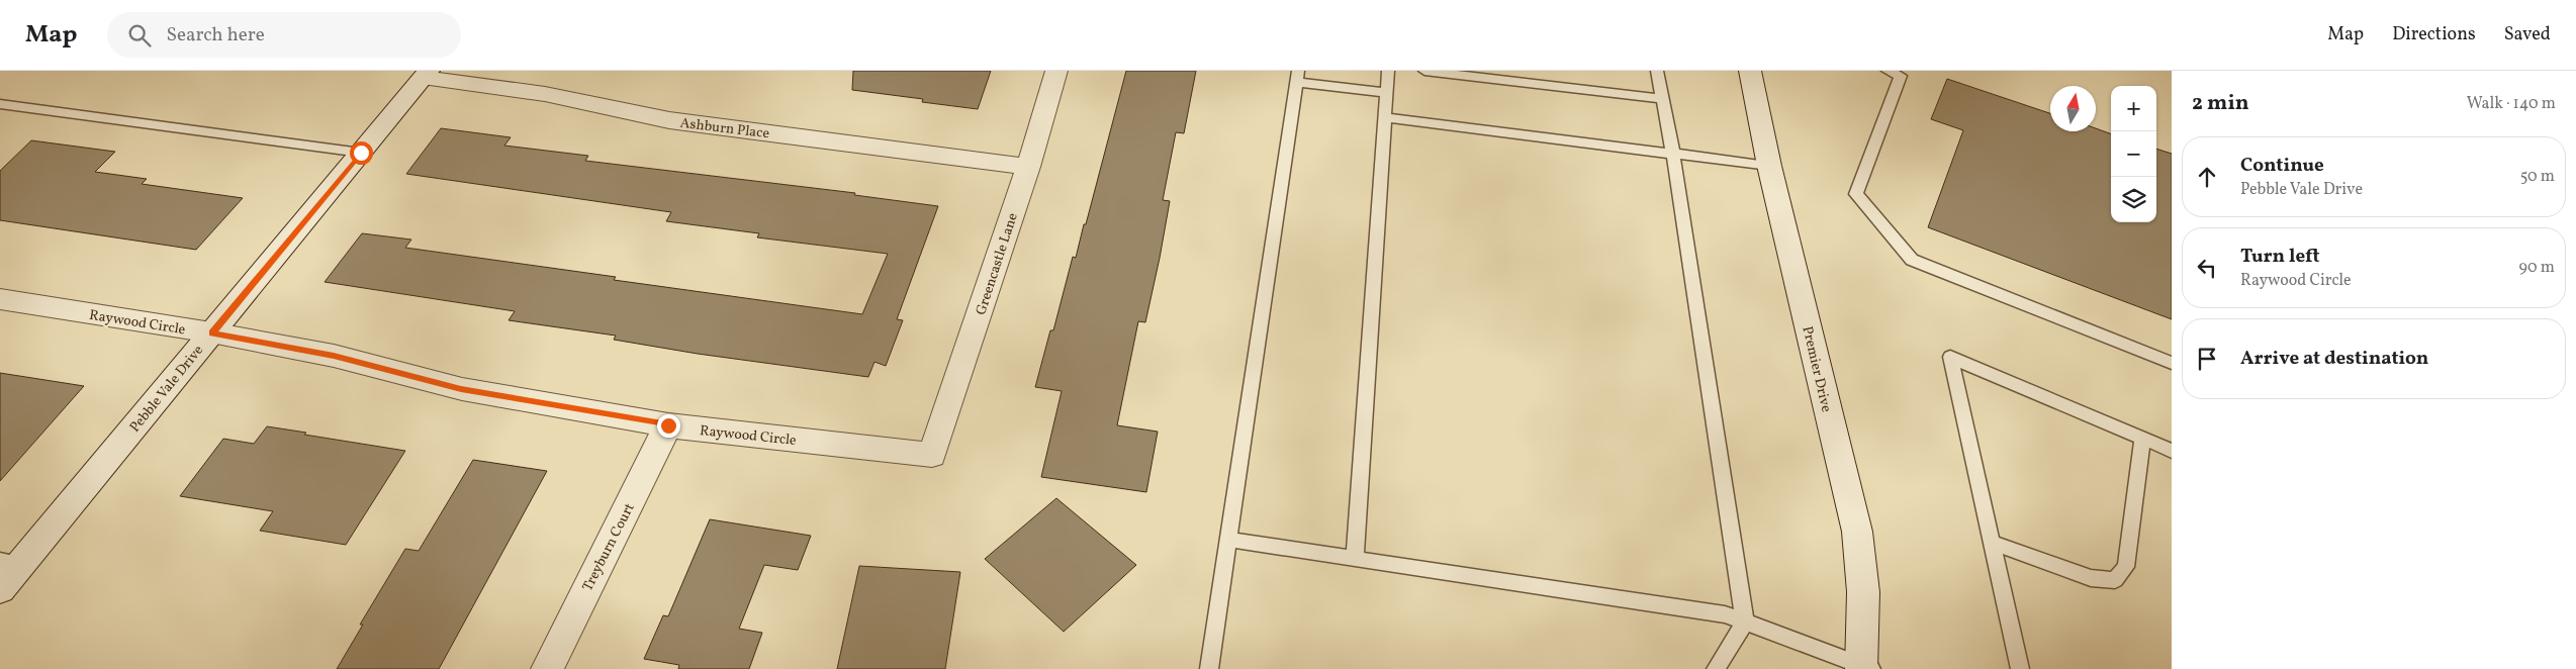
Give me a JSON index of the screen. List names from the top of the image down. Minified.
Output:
{"streets":{"street":["Ashburn Place","Greencastle Lane","Raywood Circle","Premier Drive","Pebble Vale Drive","Treyburn Court"]},"crossings":[["Ashburn Place","Greencastle Lane"],["Ashburn Place","Pebble Vale Drive"],["Greencastle Lane","Raywood Circle"],["Raywood Circle","Pebble Vale Drive"],["Raywood Circle","Treyburn Court"]],"north":"top","page":{"header":"Map","search":"Search here","nav":["Map","Directions","Saved"],"heading":["2 min","Walk · 140 m"],"map_buttons":["+","−"],"list":[["Continue","Pebble Vale Drive","50 m"],["Turn left","Raywood Circle","90 m"],"Arrive at destination"]}}
